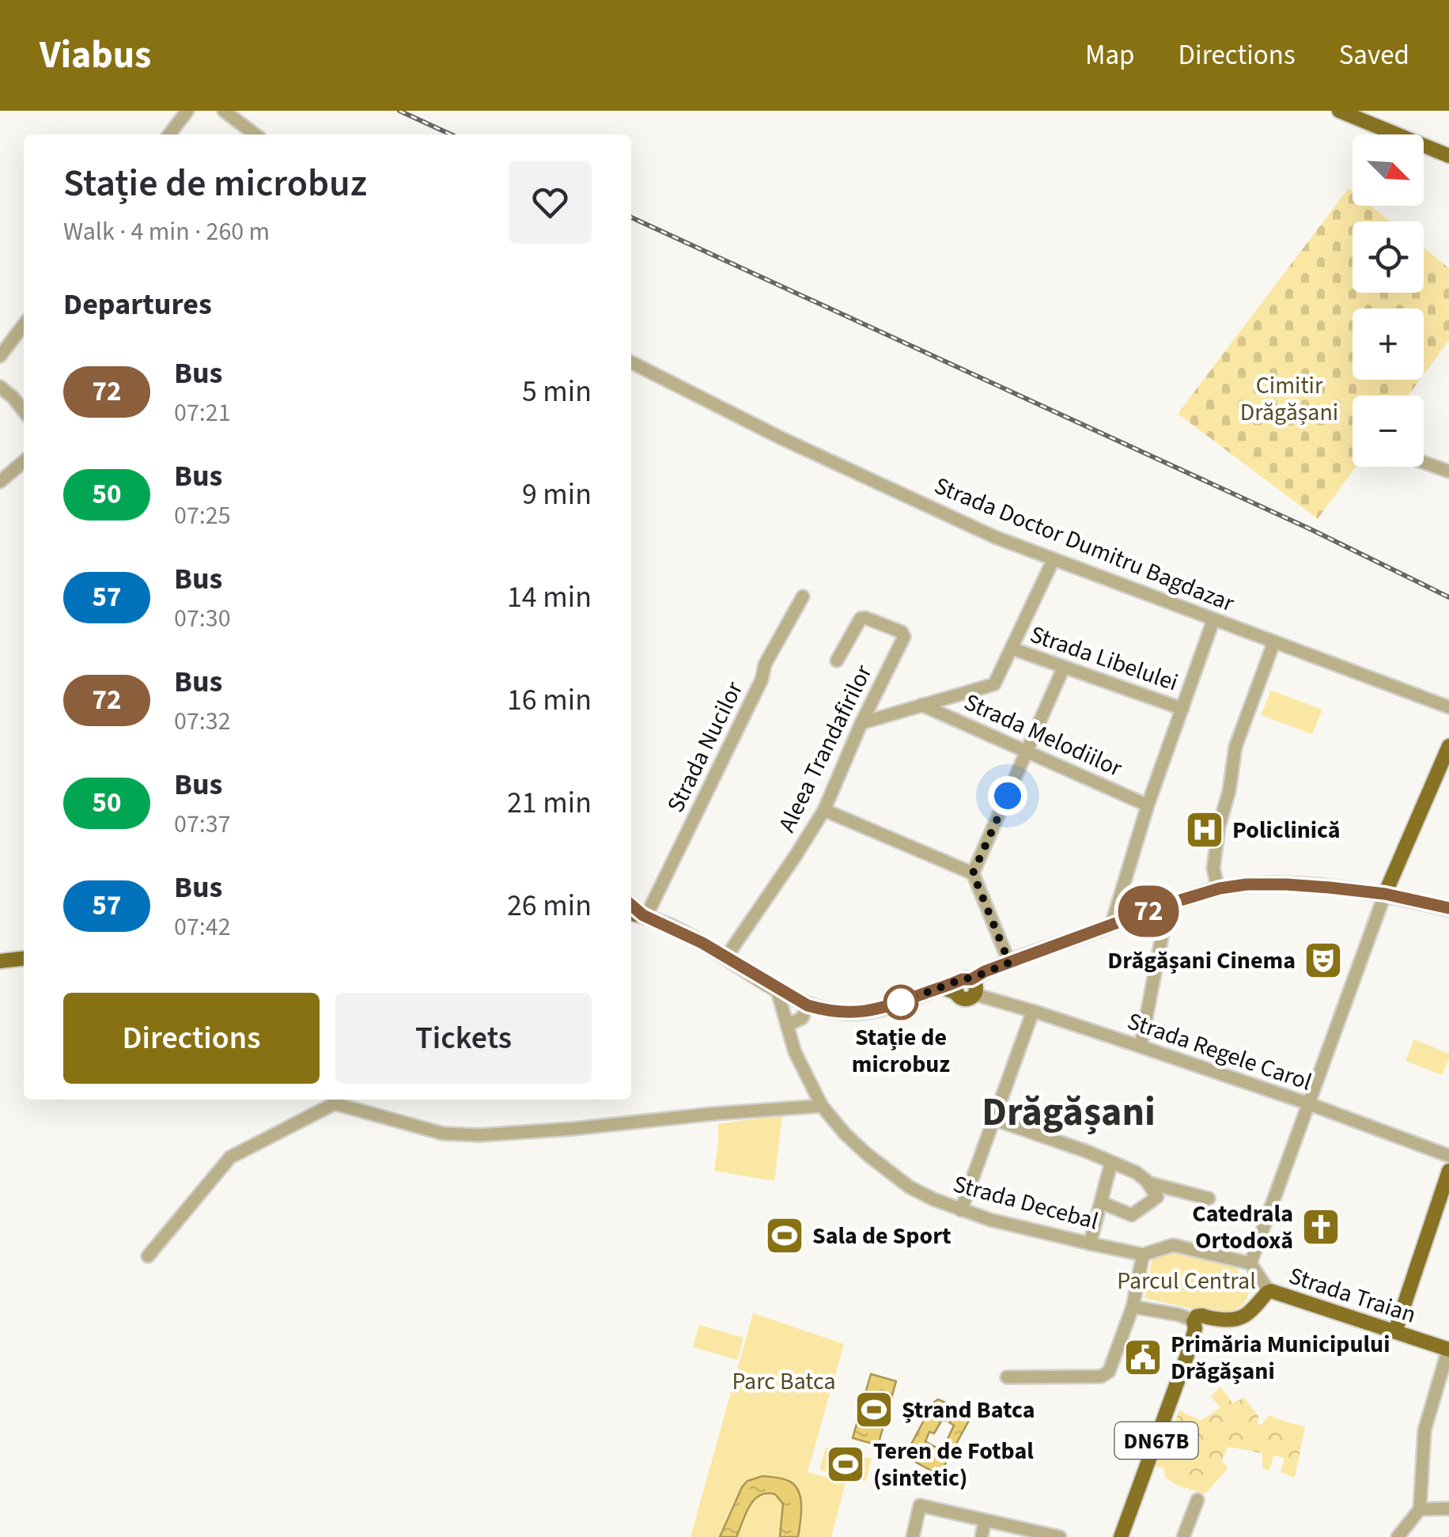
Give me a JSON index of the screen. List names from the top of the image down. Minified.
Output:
{"streets":{"main road":["Strada Traian","DN67B"],"street":["Strada Doctor Dumitru Bagdazar","Strada Libelulei","Strada Melodiilor","Strada Nucilor","Aleea Trandafirilor","Strada Regele Carol","Strada Decebal"]},"crossings":[["Strada Traian","DN67B"]],"districts":["Drăgășani"],"parks":["Cimitir Drăgășani","Parcul Central","Parc Batca"],"places":{"hospital":["Policlinică"],"theatre":["Drăgășani Cinema"],"other":["Stație de microbuz"],"church":["Catedrala Ortodoxă"],"sports":["Sala de Sport","Ștrand Batca","Teren de Fotbal (sintetic)"],"public building":["Primăria Municipului Drăgășani"]},"lines":["bus line 72"],"north":"bottom right","page":{"header":"Viabus","nav":["Map","Directions","Saved"],"on_map":"72","map_buttons":["+","−"],"heading":[["Stație de microbuz","Walk · 4 min · 260 m"],"Departures"],"list":[{"mark":"72","name":"Bus","note":"07:21","value":"5 min"},{"mark":"50","name":"Bus","note":"07:25","value":"9 min"},{"mark":"57","name":"Bus","note":"07:30","value":"14 min"},{"mark":"72","name":"Bus","note":"07:32","value":"16 min"},{"mark":"50","name":"Bus","note":"07:37","value":"21 min"},{"mark":"57","name":"Bus","note":"07:42","value":"26 min"}],"buttons":["Directions","Tickets"]}}
